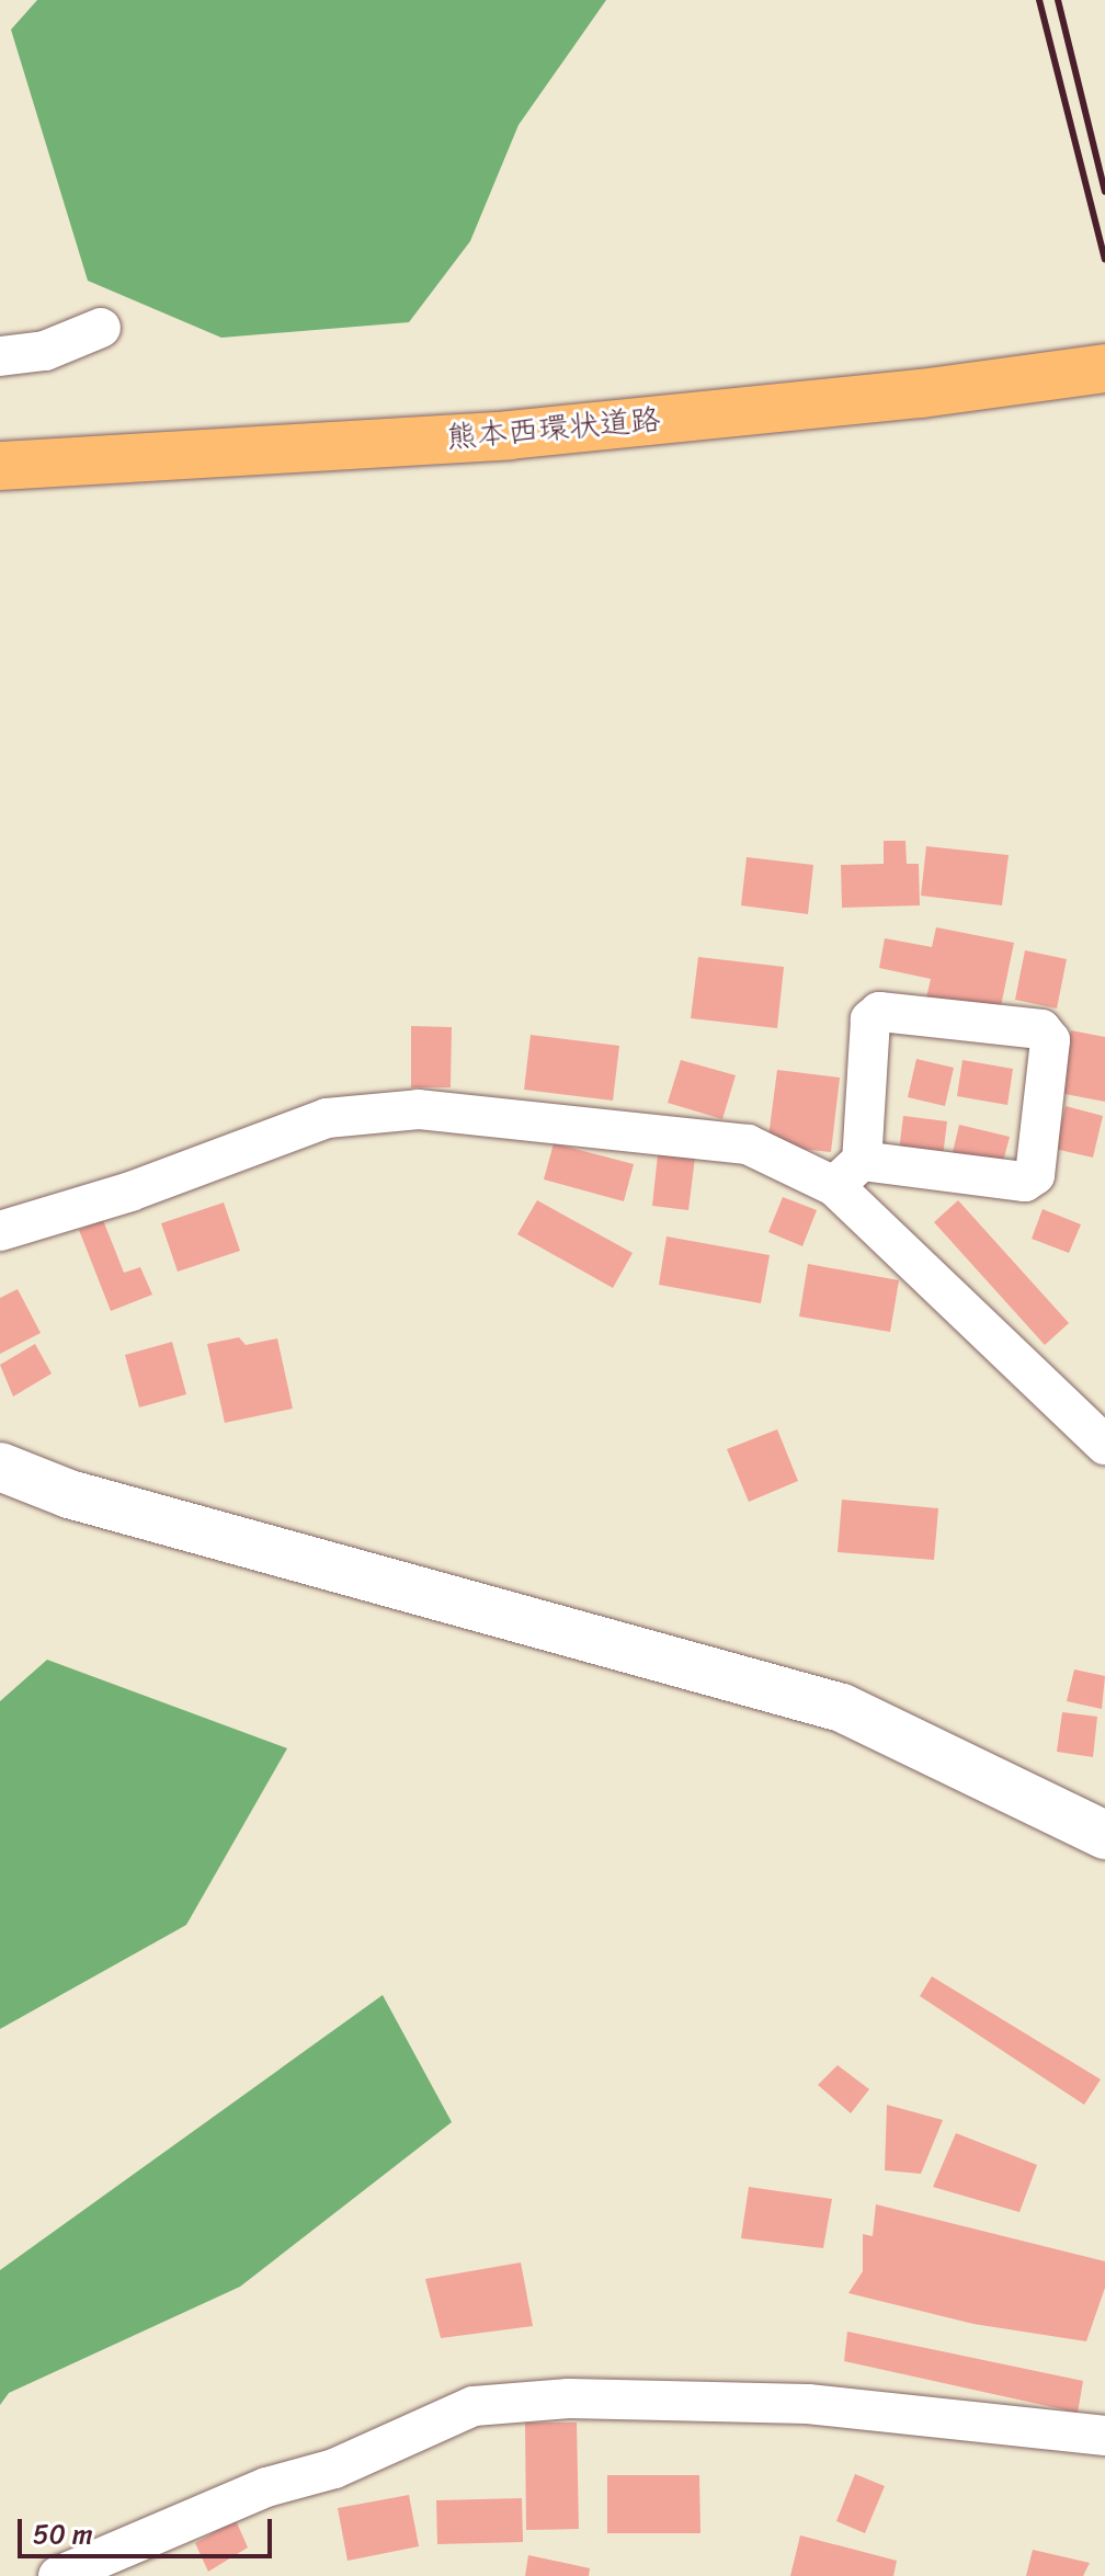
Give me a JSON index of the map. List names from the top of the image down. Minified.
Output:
{"streets":{"highway":["熊本西環状道路"]},"scale_bar":"50 m"}
